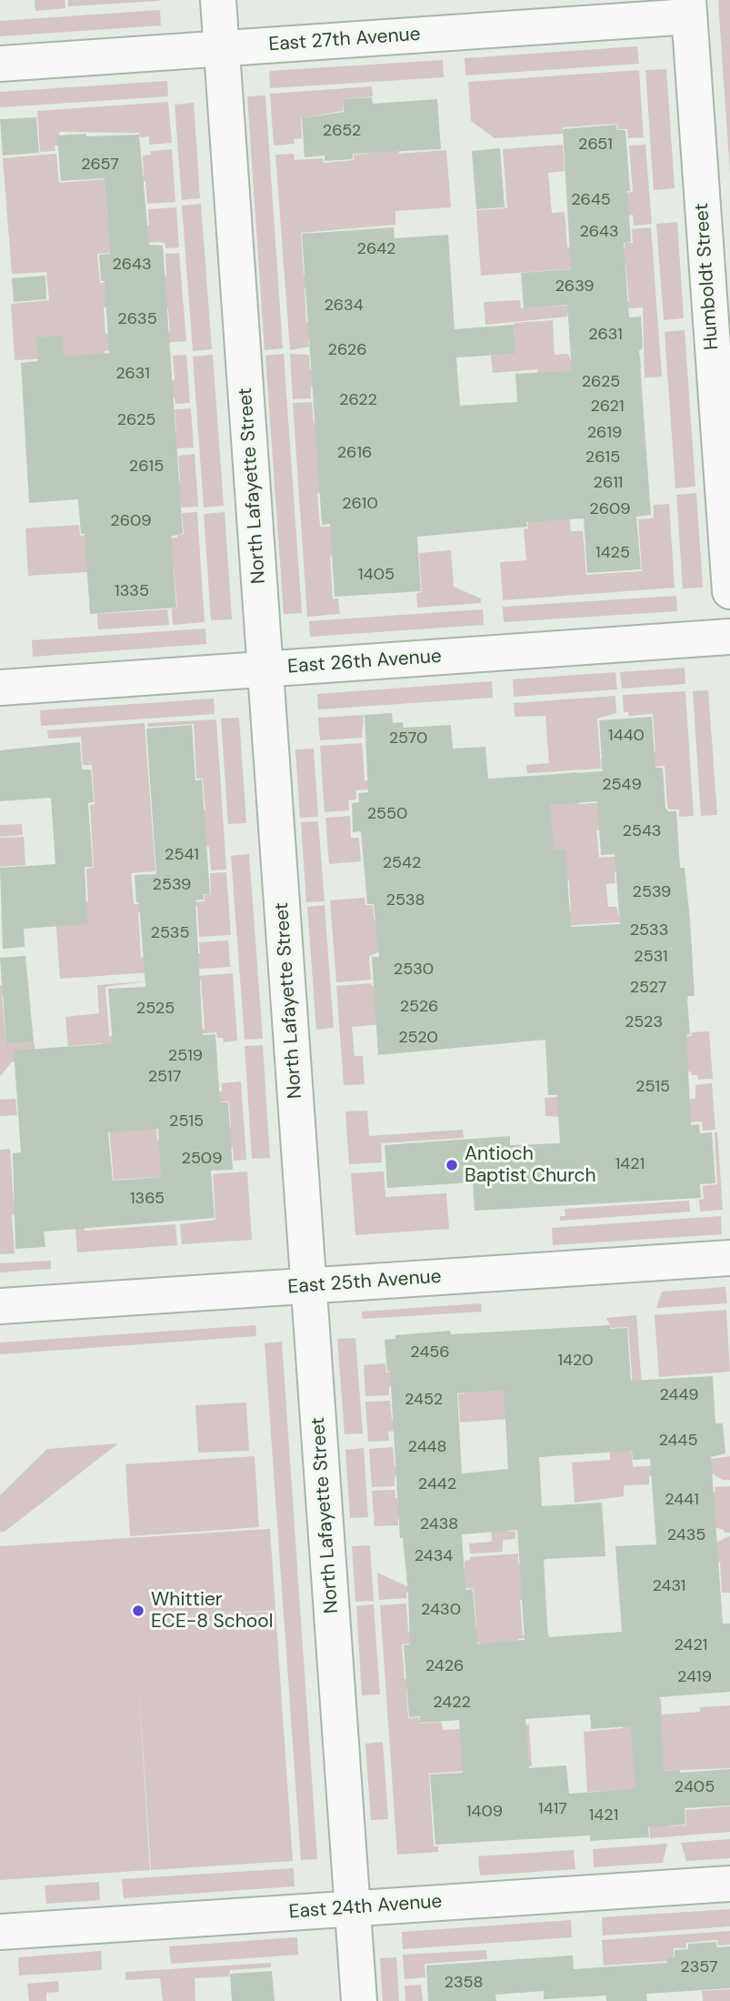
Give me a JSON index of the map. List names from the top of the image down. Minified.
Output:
{"streets":{"street":["East 27th Avenue","Humboldt Street","North Lafayette Street","East 26th Avenue","East 25th Avenue","East 24th Avenue"]},"crossings":[["East 27th Avenue","Humboldt Street"],["East 27th Avenue","North Lafayette Street"],["North Lafayette Street","East 26th Avenue"],["North Lafayette Street","East 25th Avenue"],["North Lafayette Street","East 24th Avenue"]],"places":["Antioch Baptist Church","Whittier ECE-8 School"],"house_numbers":["2652","2651","2657","2645","2643","2642","2643","2639","2634","2635","2631","2626","2631","2625","2622","2621","2625","2619","2616","2615","2615","2611","2610","2609","2609","1425","1405","1335","1440","2570","2549","2550","2543","2541","2542","2539","2539","2538","2533","2535","2531","2530","2527","2526","2525","2523","2520","2519","2517","2515","2515","2509","1421","1365","2456","1420","2449","2452","2445","2448","2442","2441","2438","2435","2434","2431","2430","2421","2426","2419","2422","2405","1417","1409","1421","2357","2358"]}
